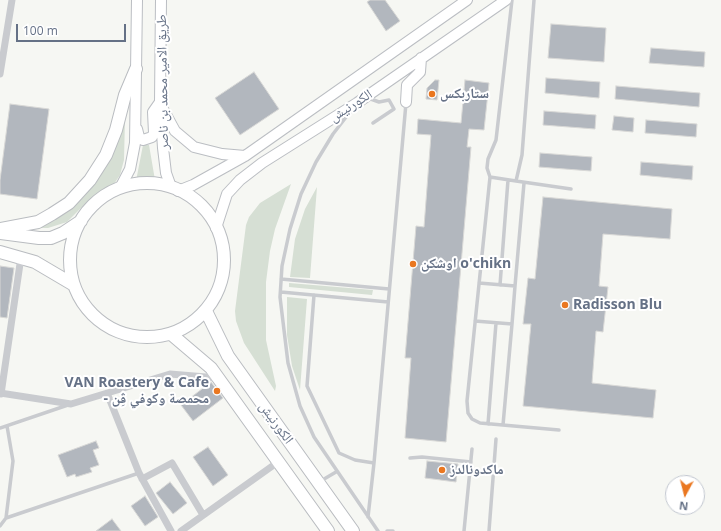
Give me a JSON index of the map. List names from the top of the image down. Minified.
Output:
{"streets":{"main road":["طريق الامير محمد بن ناصر","الكورنيش"]},"crossings":[["طريق الامير محمد بن ناصر","الكورنيش"]],"places":["ستاربكس","اوشكن o'chikn","Radisson Blu","VAN Roastery & Cafe - محمصة وكوفي ڤِن","ماكدونالدز"],"scale_bar":"100 m","north":"bottom"}
